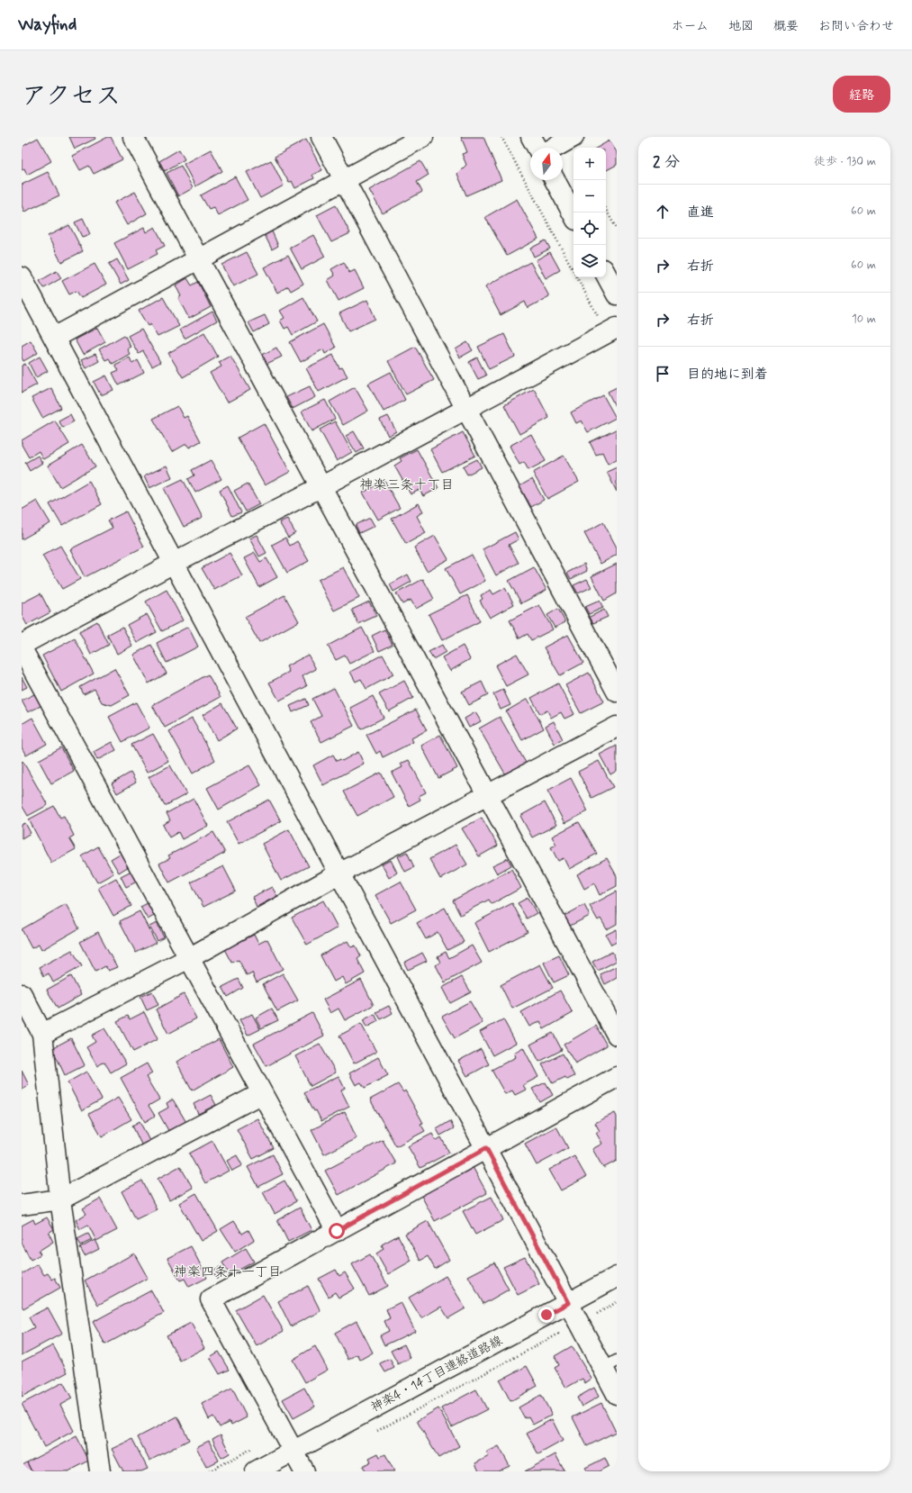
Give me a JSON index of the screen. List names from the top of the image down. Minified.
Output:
{"streets":{"street":["神楽4・14丁目連絡道路線"]},"districts":["神楽三条十丁目","神楽四条十一丁目"],"north":"top","page":{"header":"Wayfind","nav":["ホーム","地図","概要","お問い合わせ"],"title":"アクセス","buttons":"経路","heading":["2 分","徒歩 · 130 m"],"map_buttons":["+","−"],"list":[["直進","60 m"],["右折","60 m"],["右折","10 m"],"目的地に到着"]}}
